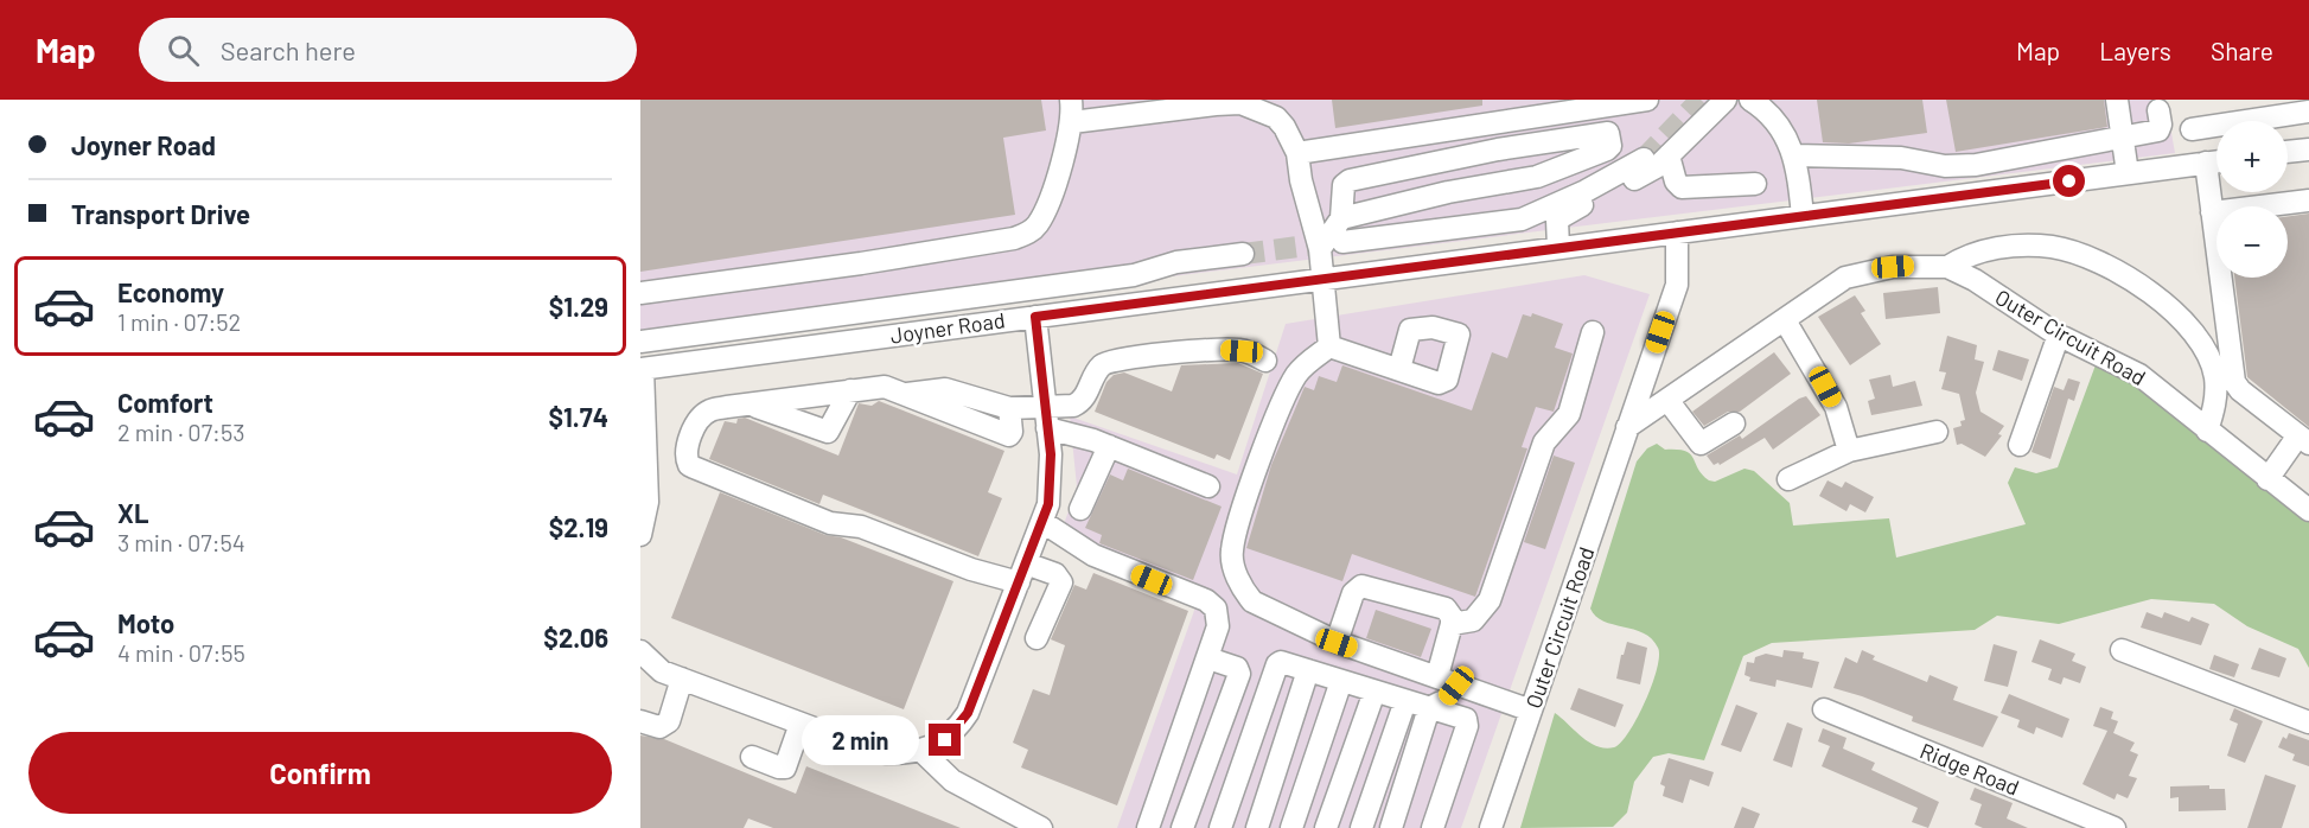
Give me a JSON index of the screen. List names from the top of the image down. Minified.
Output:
{"streets":{"street":["Joyner Road","Outer Circuit Road","Ridge Road"]},"crossings":[["Joyner Road","Outer Circuit Road"]],"page":{"header":"Map","search":"Search here","nav":["Map","Layers","Share"],"banner":["Joyner Road","Transport Drive"],"map_buttons":["+","−"],"list":[{"name":"Economy","note":"1 min · 07:52","value":"$1.29"},{"name":"Comfort","note":"2 min · 07:53","value":"$1.74"},{"name":"XL","note":"3 min · 07:54","value":"$2.19"},{"name":"Moto","note":"4 min · 07:55","value":"$2.06"}],"bubble":"2 min","buttons":"Confirm"}}
